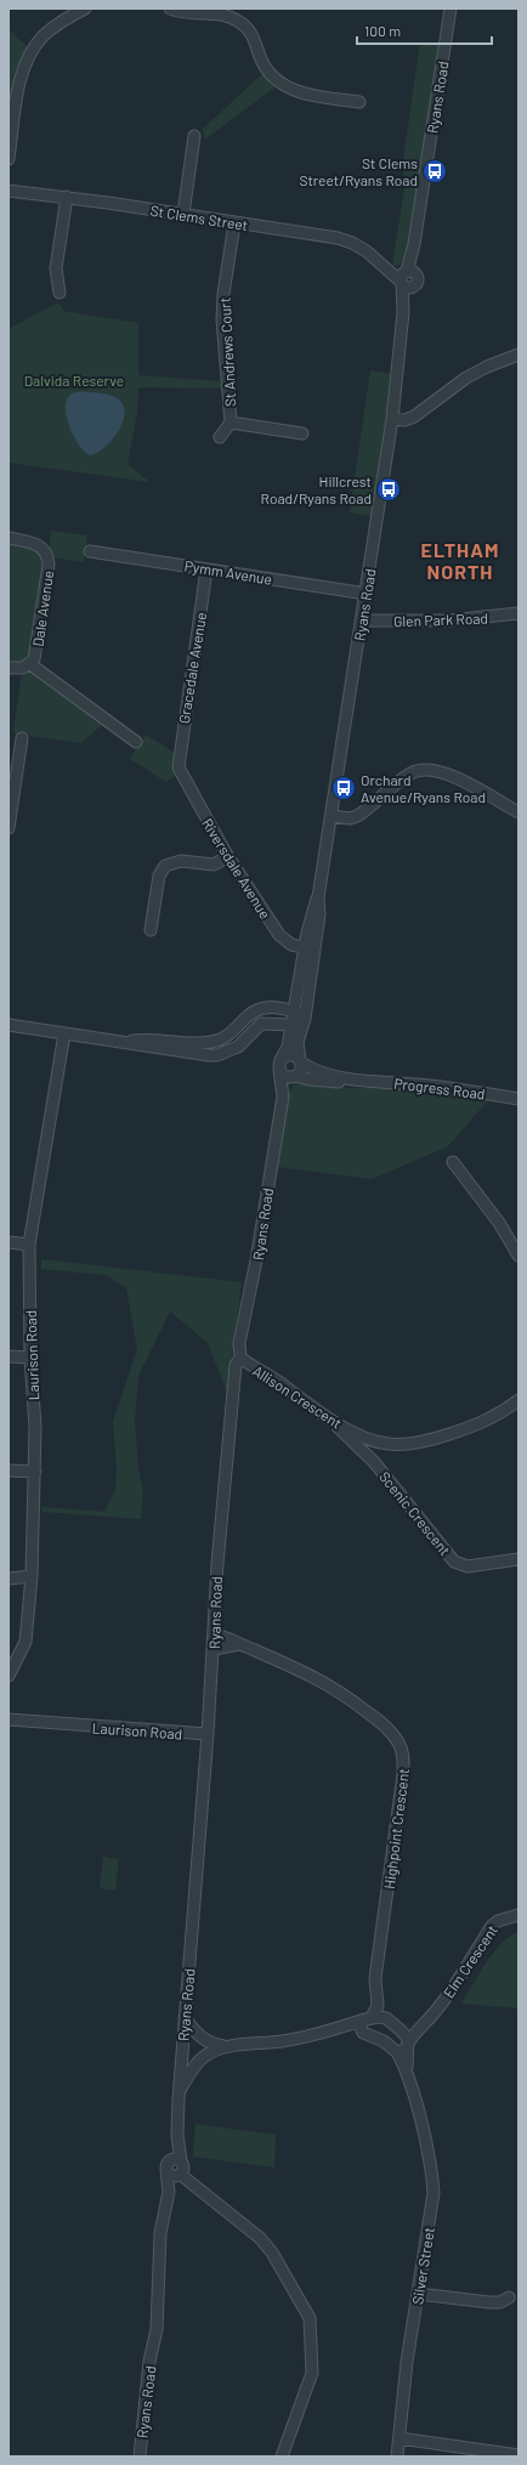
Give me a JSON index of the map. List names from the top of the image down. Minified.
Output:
{"streets":{"street":["Ryans Road","St Clems Street","St Andrews Court","Pymm Avenue","Dale Avenue","Glen Park Road","Gracedale Avenue","Riversdale Avenue","Progress Road","Laurison Road","Allison Crescent","Scenic Crescent","Highpoint Crescent","Elm Crescent","Silver Street"]},"crossings":[["Ryans Road","St Clems Street"],["Ryans Road","Pymm Avenue"],["Ryans Road","Glen Park Road"],["Ryans Road","Riversdale Avenue"],["Ryans Road","Progress Road"],["Ryans Road","Laurison Road"],["Ryans Road","Allison Crescent"],["Ryans Road","Highpoint Crescent"],["St Clems Street","St Andrews Court"],["Pymm Avenue","Gracedale Avenue"],["Gracedale Avenue","Riversdale Avenue"],["Allison Crescent","Scenic Crescent"],["Highpoint Crescent","Elm Crescent"],["Highpoint Crescent","Silver Street"],["Elm Crescent","Silver Street"]],"districts":["ELTHAM NORTH"],"parks":["Dalvida Reserve"],"places":{"bus stop":["St Clems Street/Ryans Road","Hillcrest Road/Ryans Road","Orchard Avenue/Ryans Road"]},"scale_bar":"100 m"}
